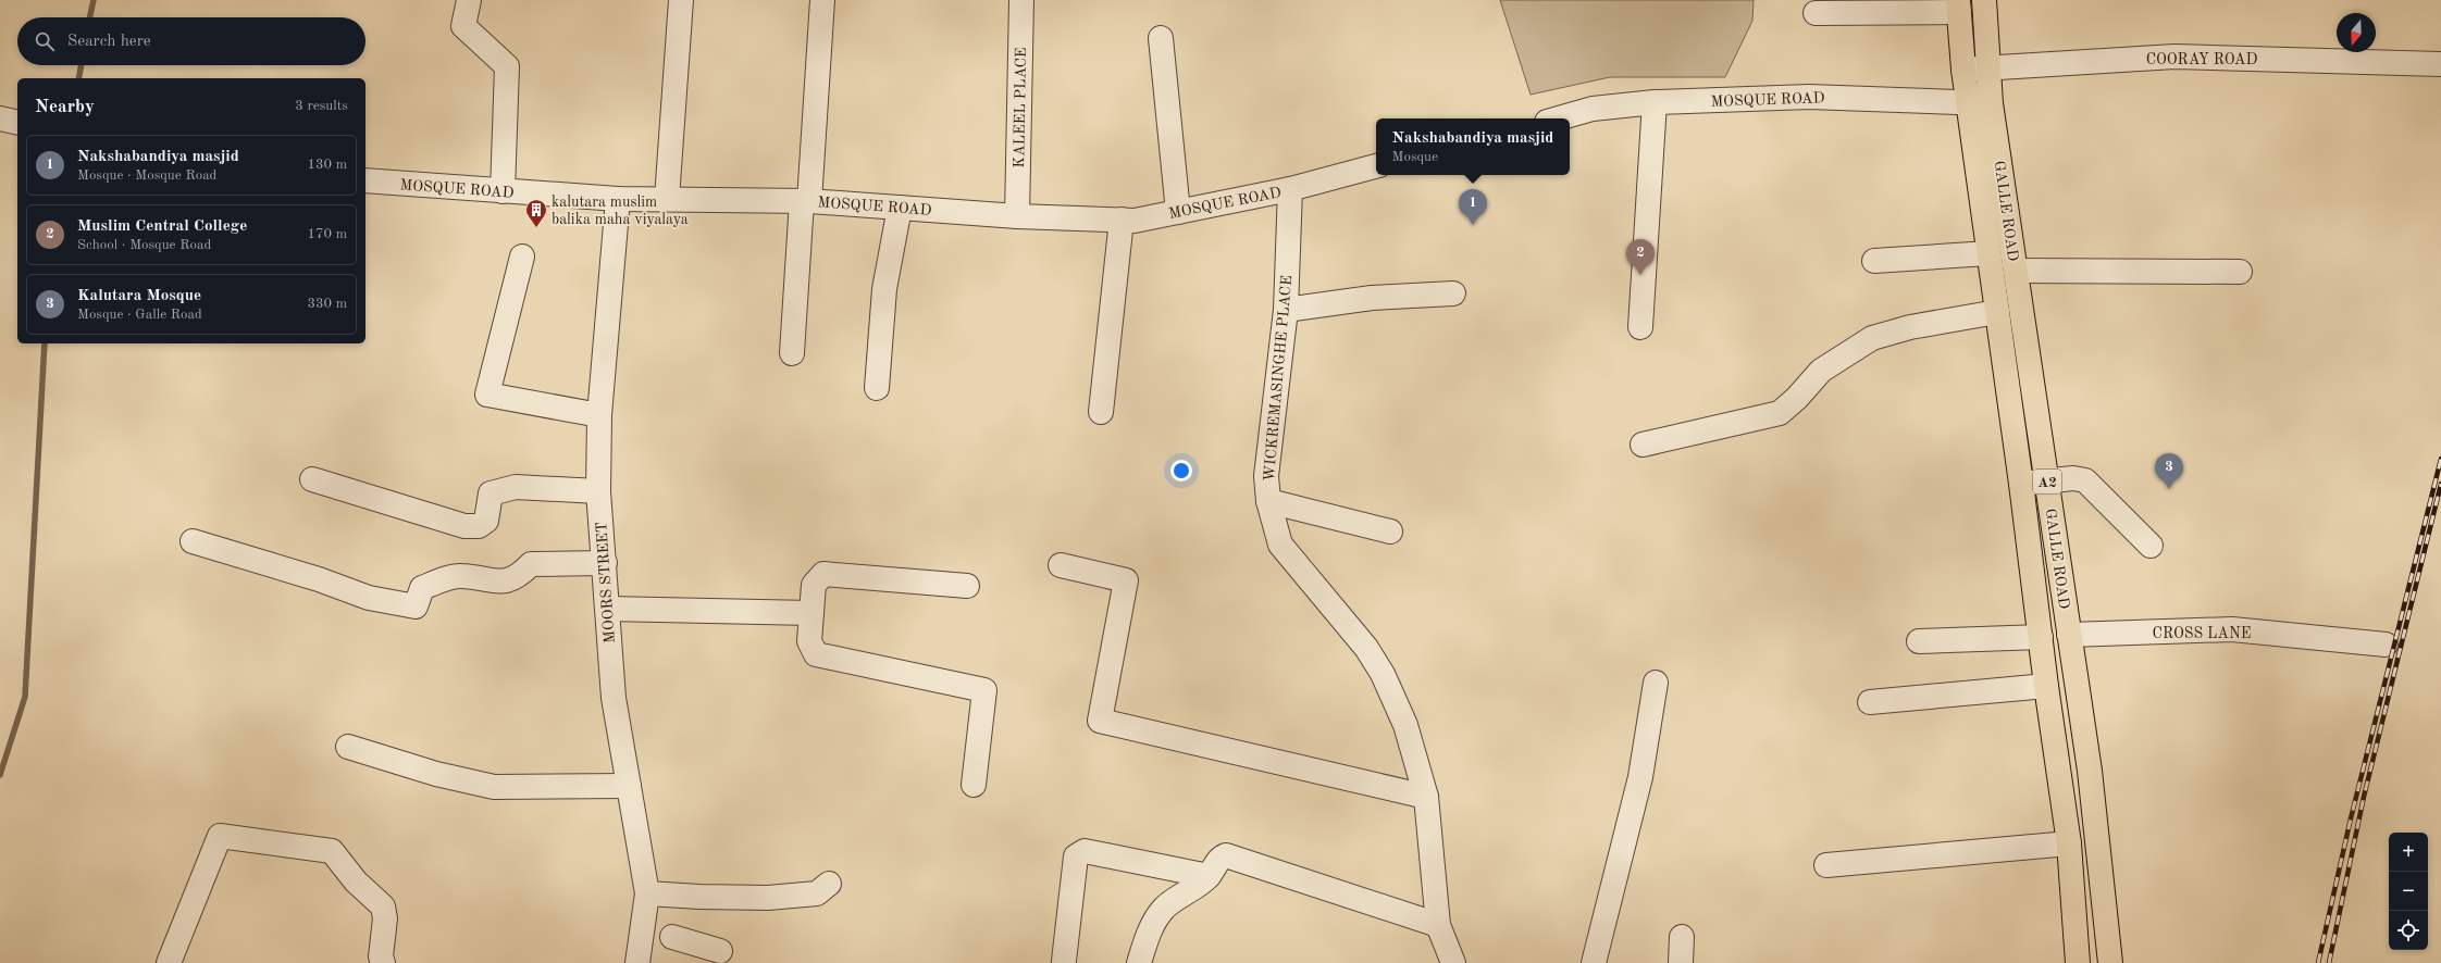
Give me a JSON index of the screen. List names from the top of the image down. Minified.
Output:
{"streets":{"highway":["GALLE ROAD","A2"],"street":["COORAY ROAD","MOSQUE ROAD","KALEEL PLACE","WICKREMASINGHE PLACE","MOORS STREET","CROSS LANE"]},"crossings":[["COORAY ROAD","GALLE ROAD"],["MOSQUE ROAD","KALEEL PLACE"],["MOSQUE ROAD","GALLE ROAD"],["MOSQUE ROAD","WICKREMASINGHE PLACE"],["MOSQUE ROAD","MOORS STREET"],["GALLE ROAD","CROSS LANE"]],"places":{"building":["kalutara muslim balika maha viyalaya"]},"north":"bottom","page":{"search":"Search here","heading":["Nearby","3 results"],"popup":["Nakshabandiya masjid","Mosque"],"list":[{"mark":"1","name":"Nakshabandiya masjid","note":"Mosque · Mosque Road","value":"130 m"},{"mark":"2","name":"Muslim Central College","note":"School · Mosque Road","value":"170 m"},{"mark":"3","name":"Kalutara Mosque","note":"Mosque · Galle Road","value":"330 m"}],"pins":["1","2","3"],"map_buttons":["+","−"]}}
